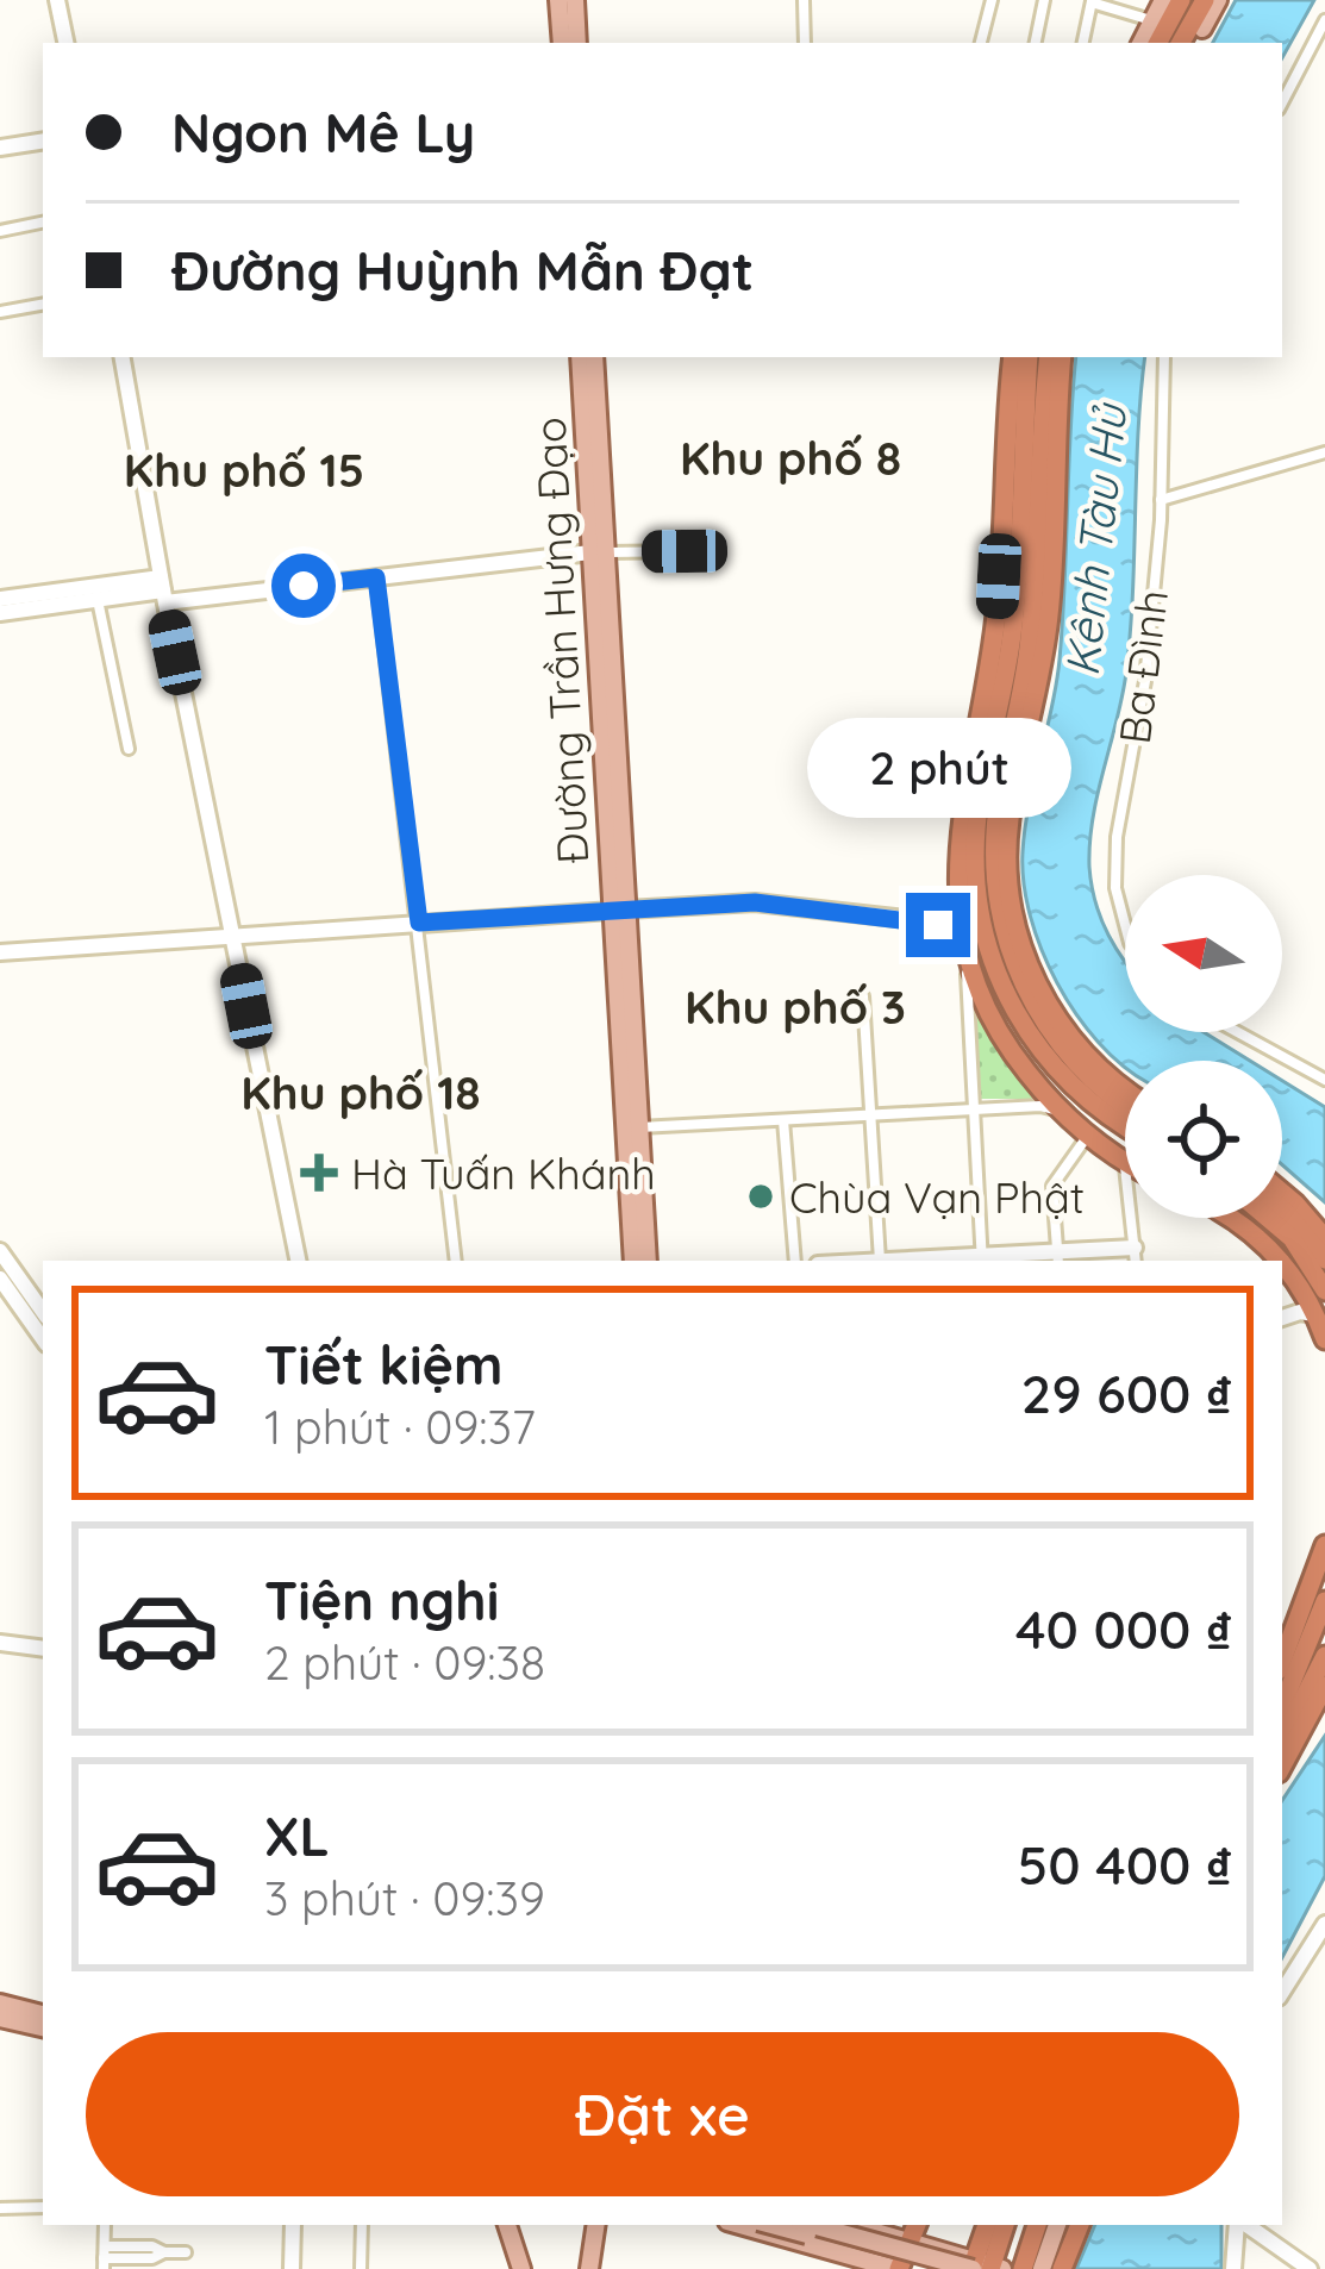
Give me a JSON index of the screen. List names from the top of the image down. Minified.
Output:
{"streets":{"main road":["Đường Trần Hưng Đạo"],"street":["Ba Đình"]},"districts":["Khu phố 8","Khu phố 15","Khu phố 3","Khu phố 18"],"water":["Kênh Tàu Hủ"],"places":{"health":["Hà Tuấn Khánh"],"other":["Chùa Vạn Phật"]},"north":"left","page":{"banner":["Ngon Mê Ly","Đường Huỳnh Mẫn Đạt"],"bubble":"2 phút","list":[{"name":"Tiết kiệm","note":"1 phút · 09:37","value":"29 600 ₫"},{"name":"Tiện nghi","note":"2 phút · 09:38","value":"40 000 ₫"},{"name":"XL","note":"3 phút · 09:39","value":"50 400 ₫"}],"buttons":"Đặt xe"}}
